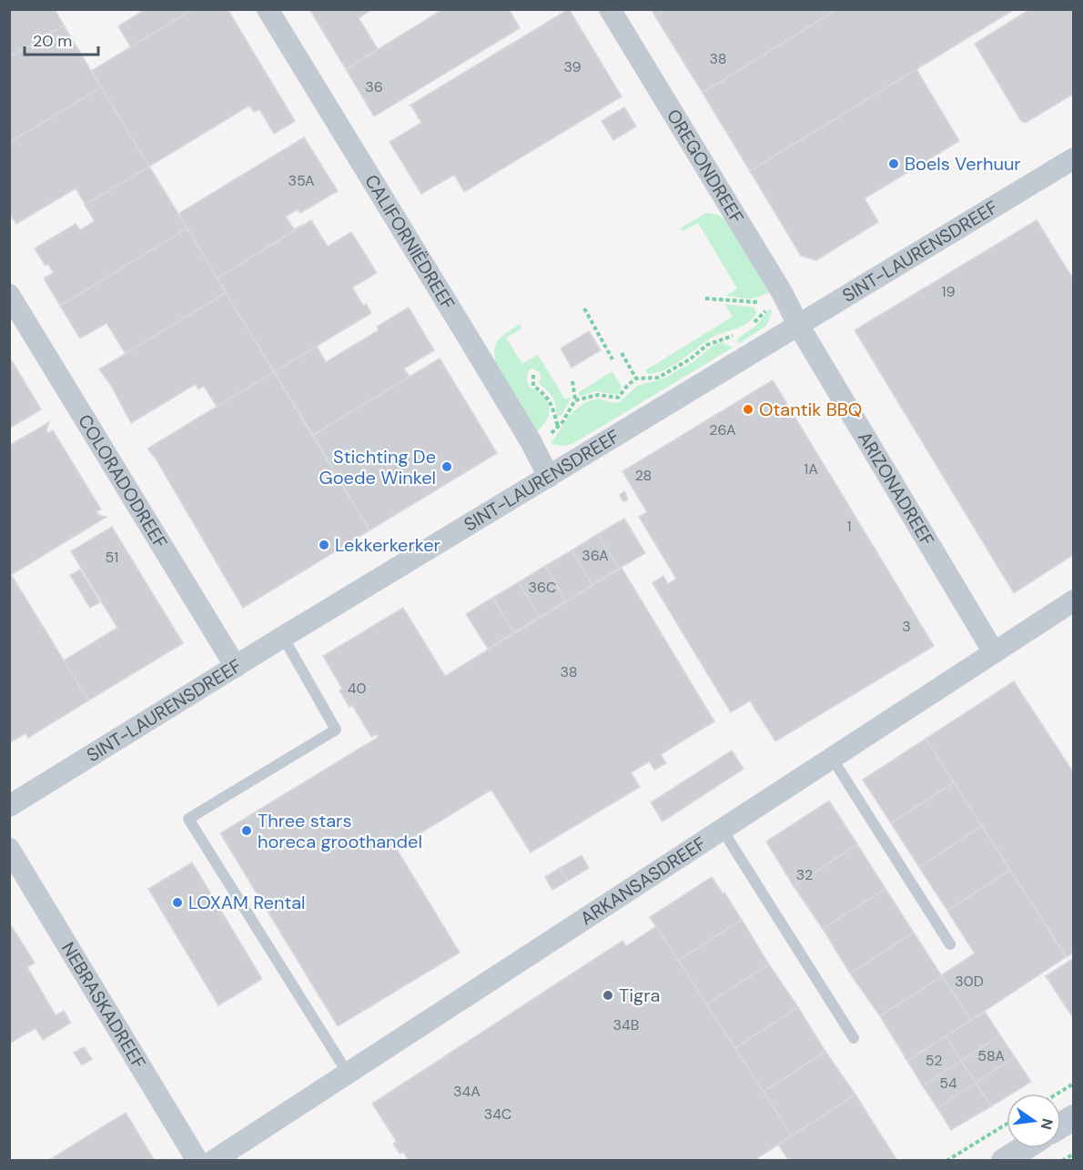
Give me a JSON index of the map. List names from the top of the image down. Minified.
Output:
{"streets":{"street":["OREGONDREEF","CALIFORNIËDREEF","SINT-LAURENSDREEF","COLORADODREEF","ARIZONADREEF","ARKANSASDREEF","NEBRASKADREEF"]},"crossings":[["OREGONDREEF","SINT-LAURENSDREEF"],["OREGONDREEF","ARIZONADREEF"],["CALIFORNIËDREEF","SINT-LAURENSDREEF"],["SINT-LAURENSDREEF","COLORADODREEF"],["SINT-LAURENSDREEF","ARIZONADREEF"],["ARIZONADREEF","ARKANSASDREEF"]],"places":["Boels Verhuur","Otantik BBQ","Stichting De Goede Winkel","Lekkerkerker","Three stars horeca groothandel","LOXAM Rental","Tigra"],"house_numbers":["38","39","36","35A","19","26A","1A","28","1","36A","51","36C","3","38","40","32","30D","34B","58A","52","54","34A","34C"],"scale_bar":"20 m","north":"right"}
